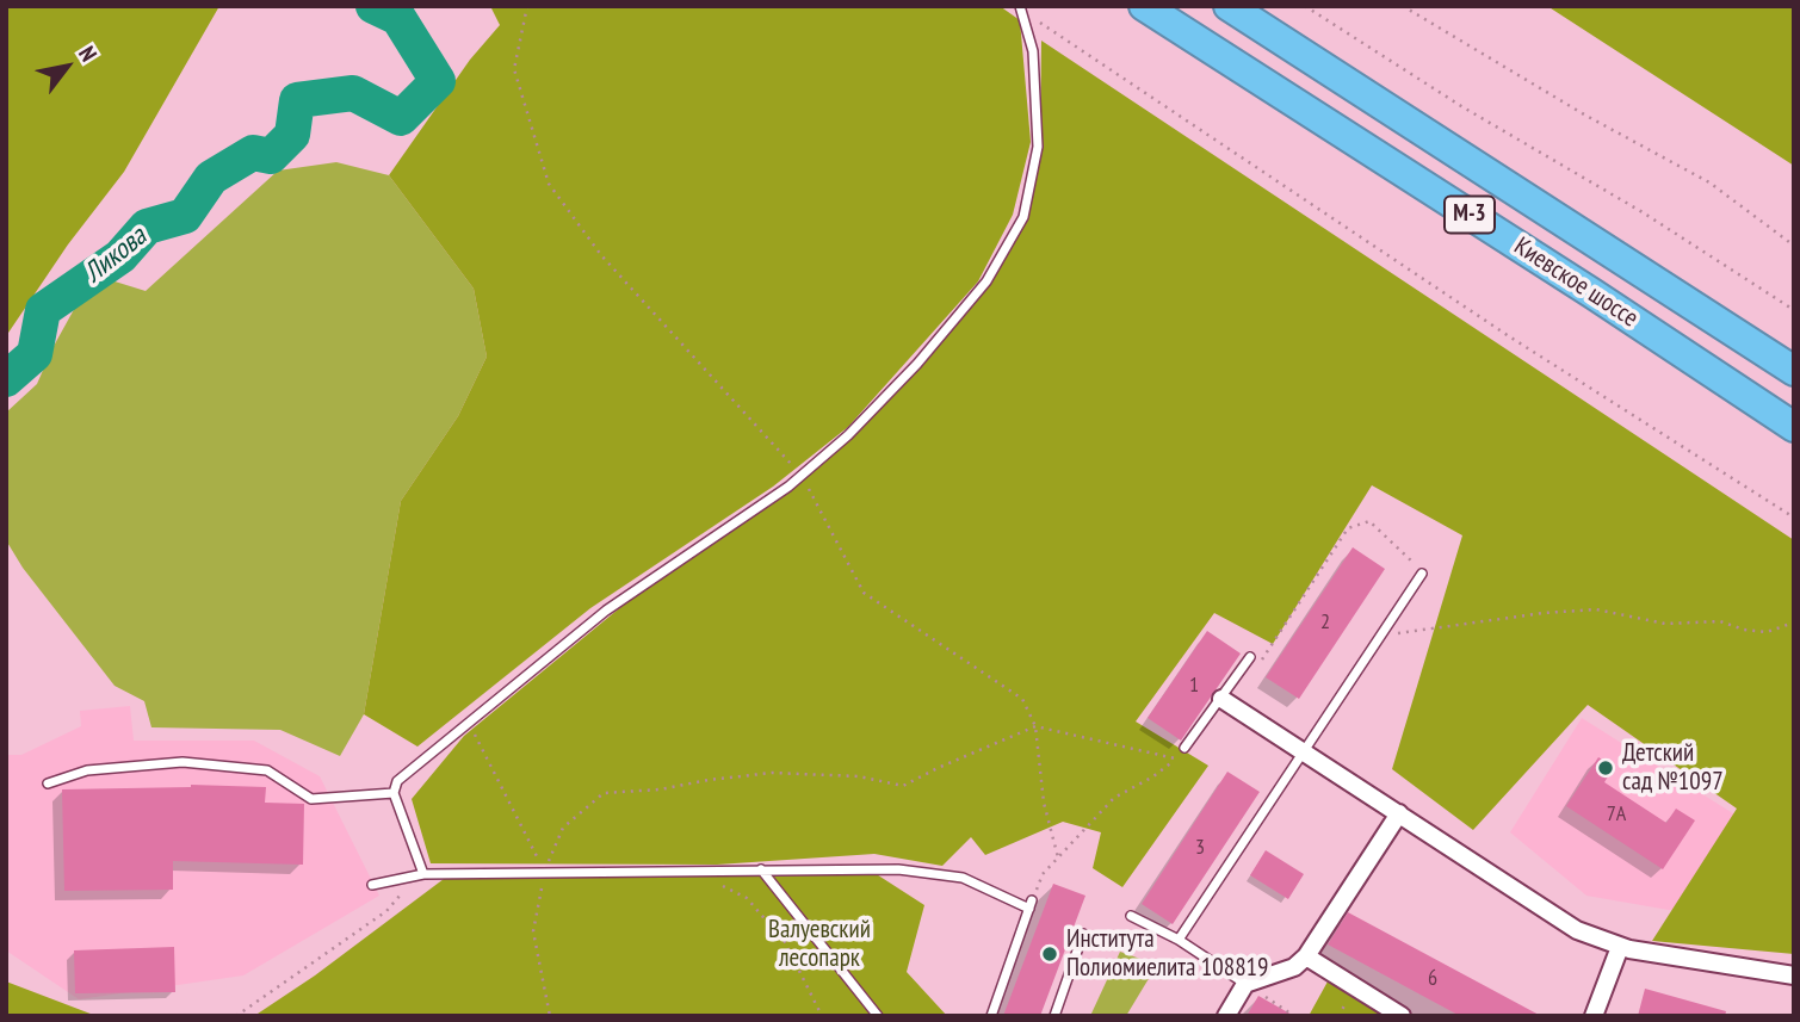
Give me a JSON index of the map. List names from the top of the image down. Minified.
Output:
{"streets":{"highway":["М-3","Киевское шоссе"]},"water":["Ликова"],"parks":["Валуевский лесопарк"],"places":["Детский сад №1097","Института Полиомиелита 108819"],"house_numbers":["2","1","7А","3","6"],"north":"top right"}
